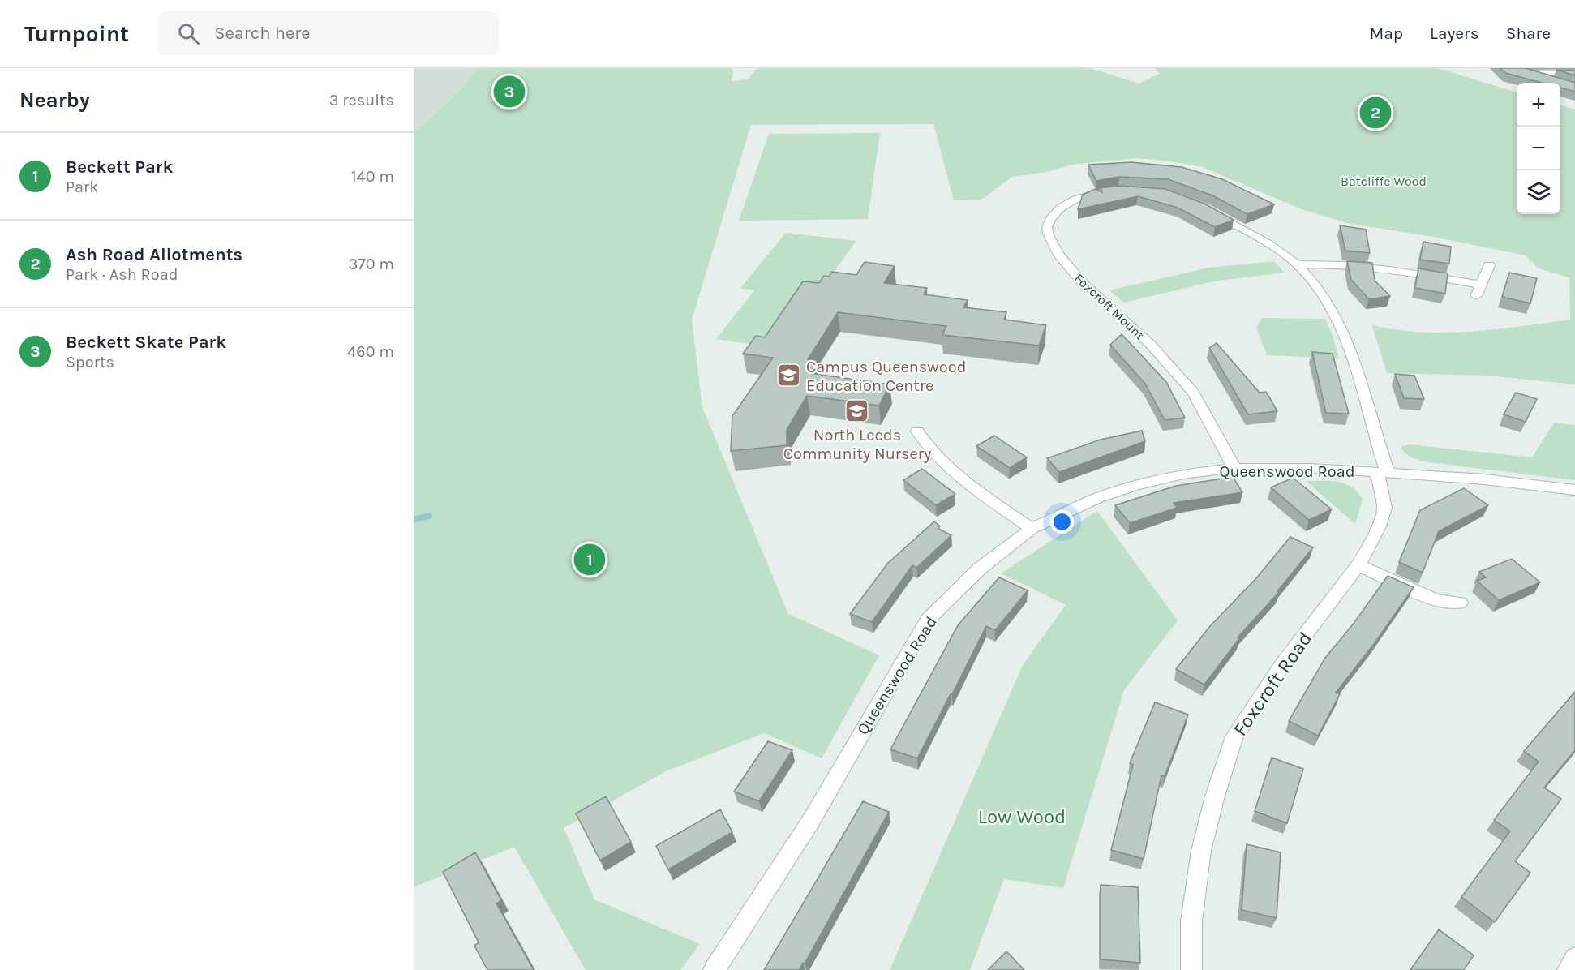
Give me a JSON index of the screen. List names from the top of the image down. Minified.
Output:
{"streets":{"street":["Foxcroft Mount","Queenswood Road","Foxcroft Road"]},"crossings":[["Foxcroft Mount","Queenswood Road"],["Queenswood Road","Foxcroft Road"]],"parks":["Batcliffe Wood","Low Wood"],"places":{"school or university":["Campus Queenswood Education Centre","North Leeds Community Nursery"]},"page":{"header":"Turnpoint","search":"Search here","nav":["Map","Layers","Share"],"heading":["Nearby","3 results"],"pins":["3","2","1"],"map_buttons":["+","−"],"list":[{"mark":"1","name":"Beckett Park","note":"Park","value":"140 m"},{"mark":"2","name":"Ash Road Allotments","note":"Park · Ash Road","value":"370 m"},{"mark":"3","name":"Beckett Skate Park","note":"Sports","value":"460 m"}]}}
